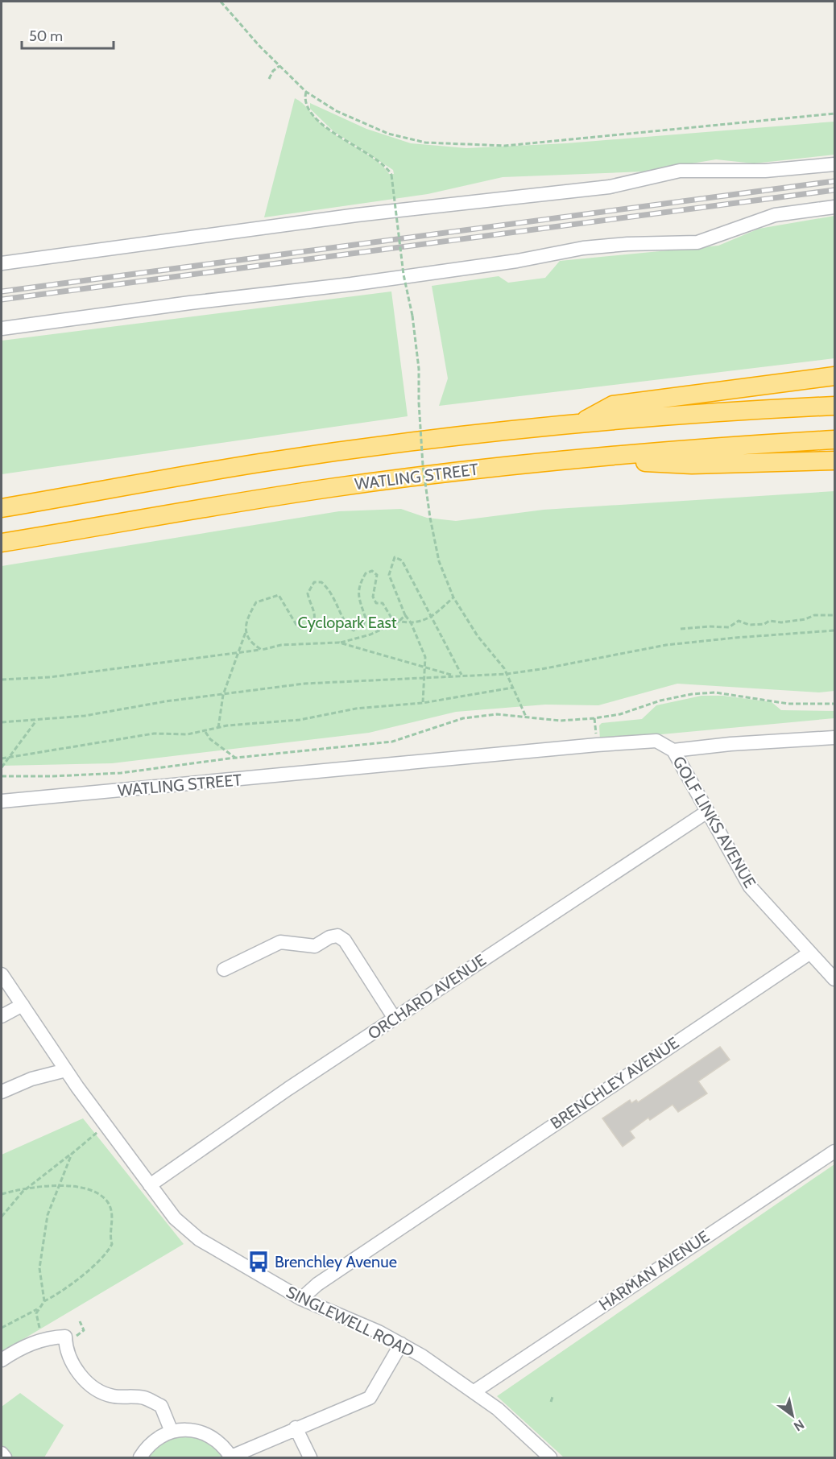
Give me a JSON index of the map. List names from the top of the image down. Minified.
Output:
{"streets":{"highway":["WATLING STREET"],"street":["GOLF LINKS AVENUE","ORCHARD AVENUE","BRENCHLEY AVENUE","HARMAN AVENUE","SINGLEWELL ROAD"]},"crossings":[["WATLING STREET","GOLF LINKS AVENUE"],["GOLF LINKS AVENUE","ORCHARD AVENUE"],["GOLF LINKS AVENUE","BRENCHLEY AVENUE"],["ORCHARD AVENUE","SINGLEWELL ROAD"],["BRENCHLEY AVENUE","SINGLEWELL ROAD"],["HARMAN AVENUE","SINGLEWELL ROAD"]],"parks":["Cyclopark East"],"places":{"bus stop":["Brenchley Avenue"]},"scale_bar":"50 m","north":"bottom right"}
